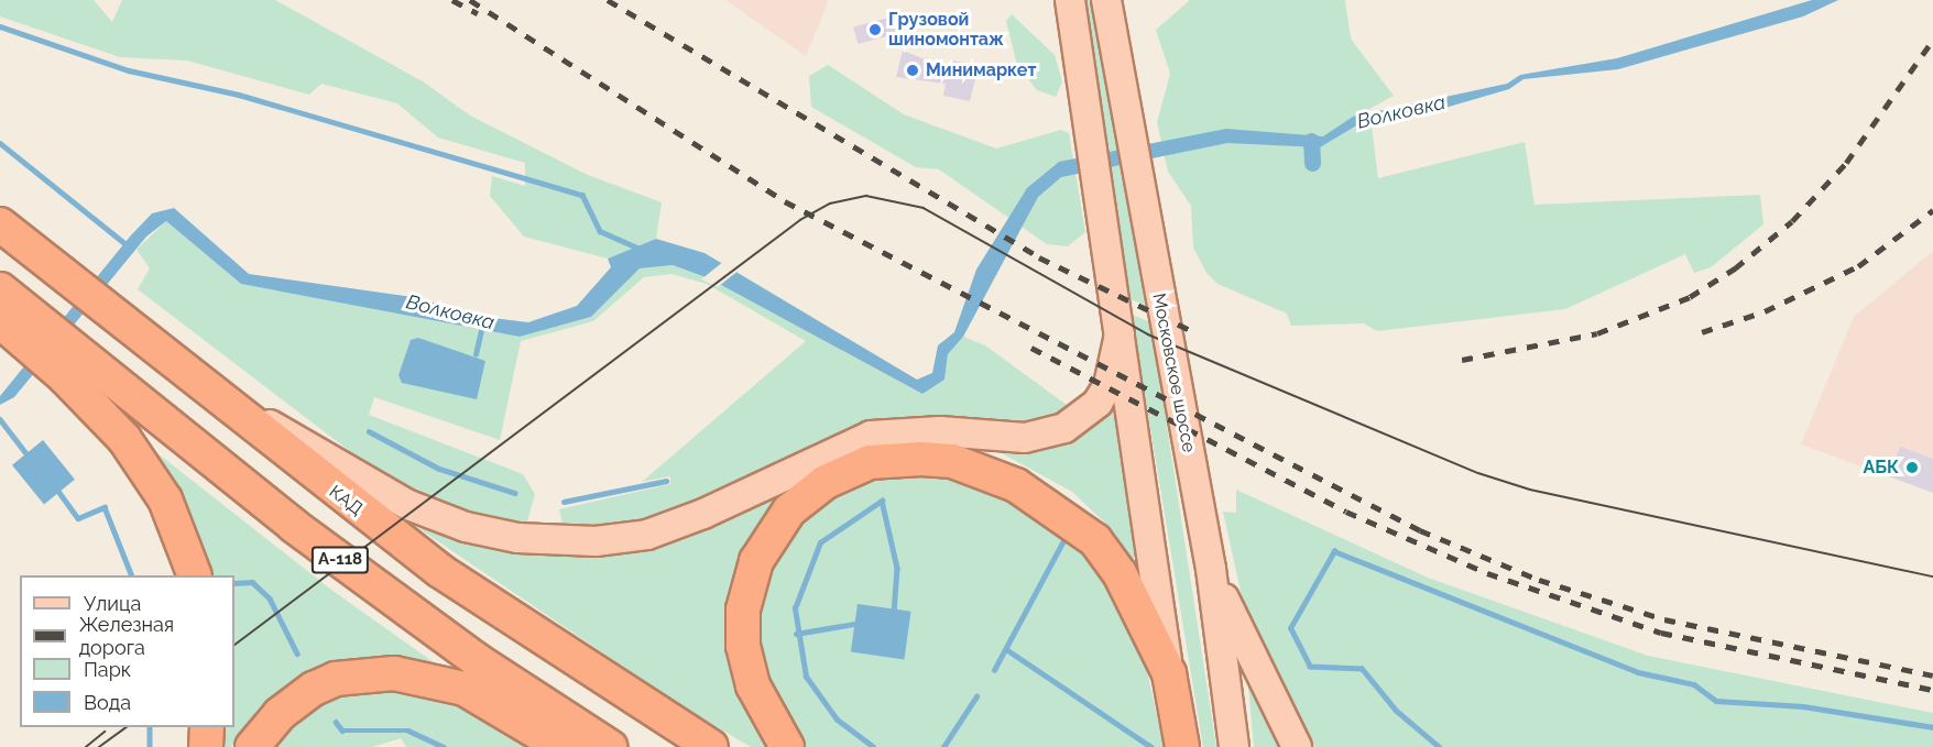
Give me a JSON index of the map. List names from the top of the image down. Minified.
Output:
{"streets":{"highway":["КАД","А-118"],"main road":["Московское шоссе"]},"water":["Волковка"],"places":["Грузовой шиномонтаж","Минимаркет","АБК"],"legend":["Улица","Железная дорога","Парк","Вода"]}
